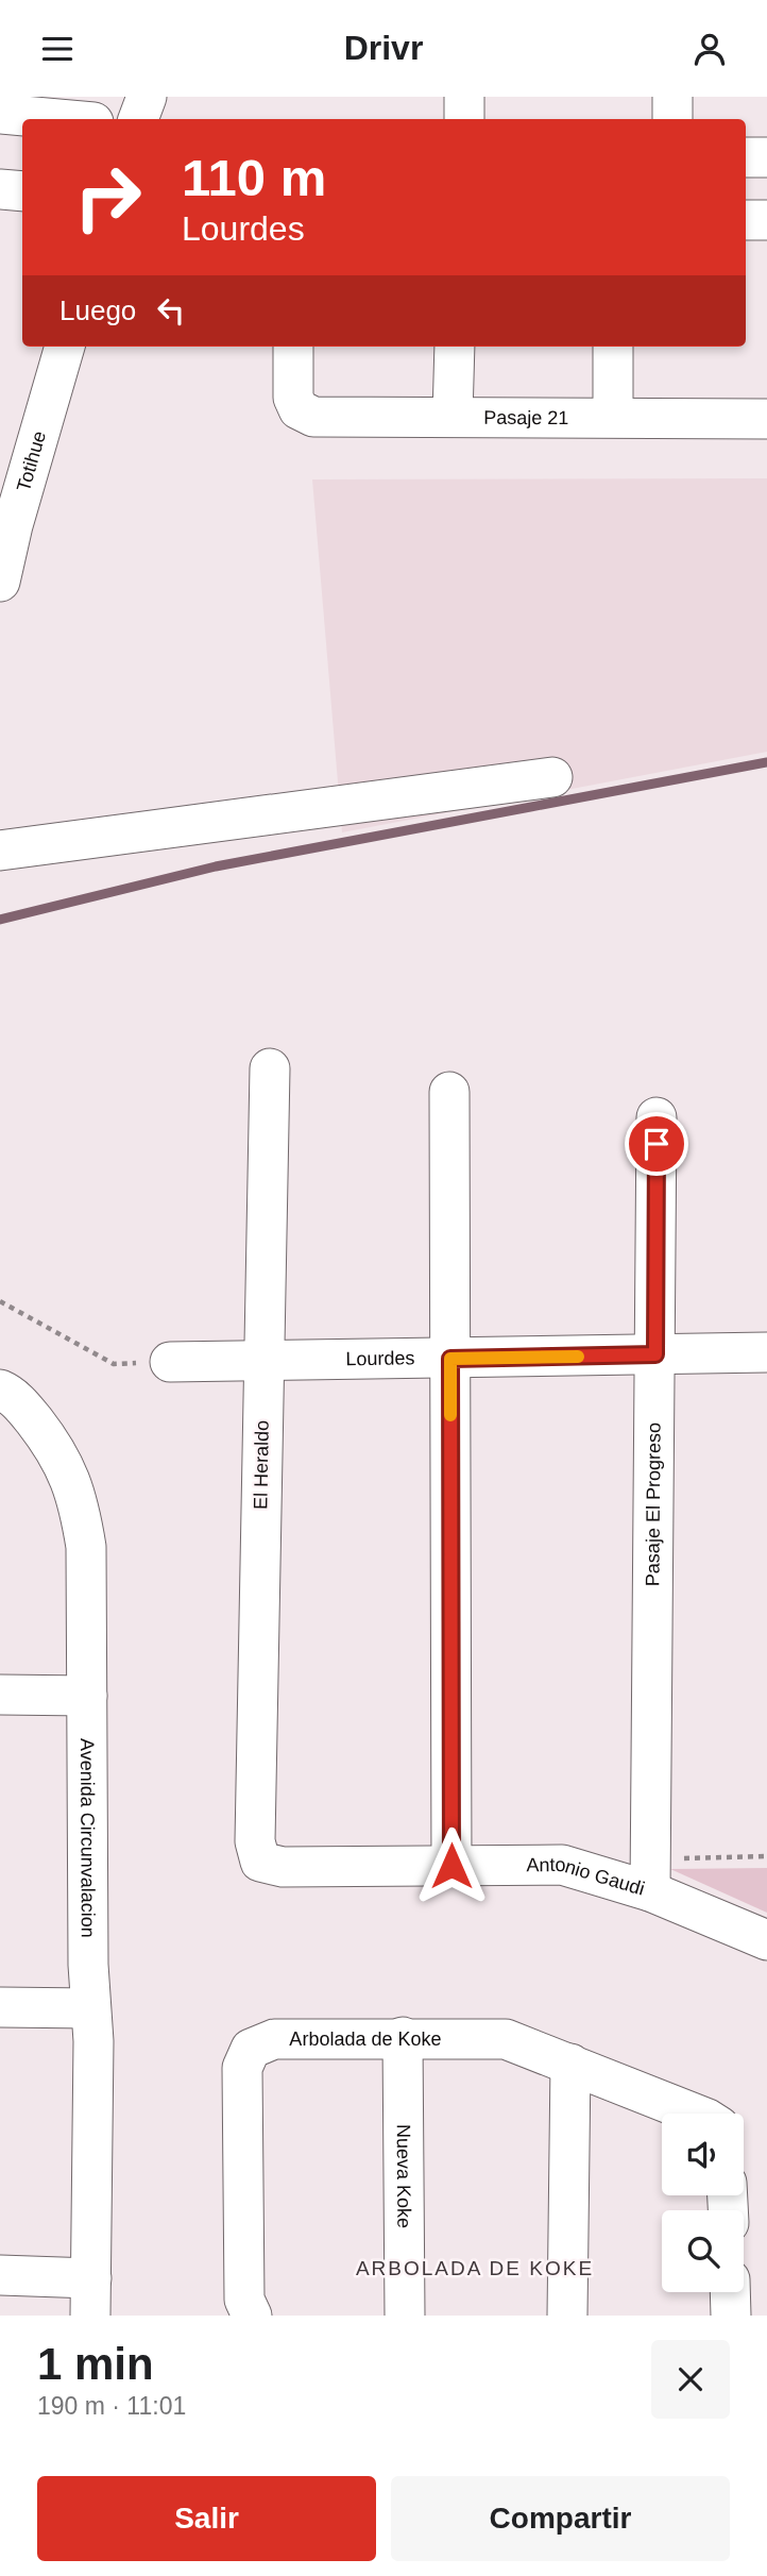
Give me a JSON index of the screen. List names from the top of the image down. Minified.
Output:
{"streets":{"street":["Pasaje 21","Totihue","Lourdes","El Heraldo","Pasaje El Progreso","Avenida Circunvalacion","Antonio Gaudi","Arbolada de Koke","Nueva Koke"]},"crossings":[["Lourdes","El Heraldo"],["Lourdes","Pasaje El Progreso"],["El Heraldo","Antonio Gaudi"],["Pasaje El Progreso","Antonio Gaudi"],["Arbolada de Koke","Nueva Koke"]],"districts":["ARBOLADA DE KOKE"],"page":{"header":"Drivr","turn":["110 m","Lourdes"],"then":"Luego","heading":["1 min","190 m · 11:01"],"buttons":["Salir","Compartir"]}}
